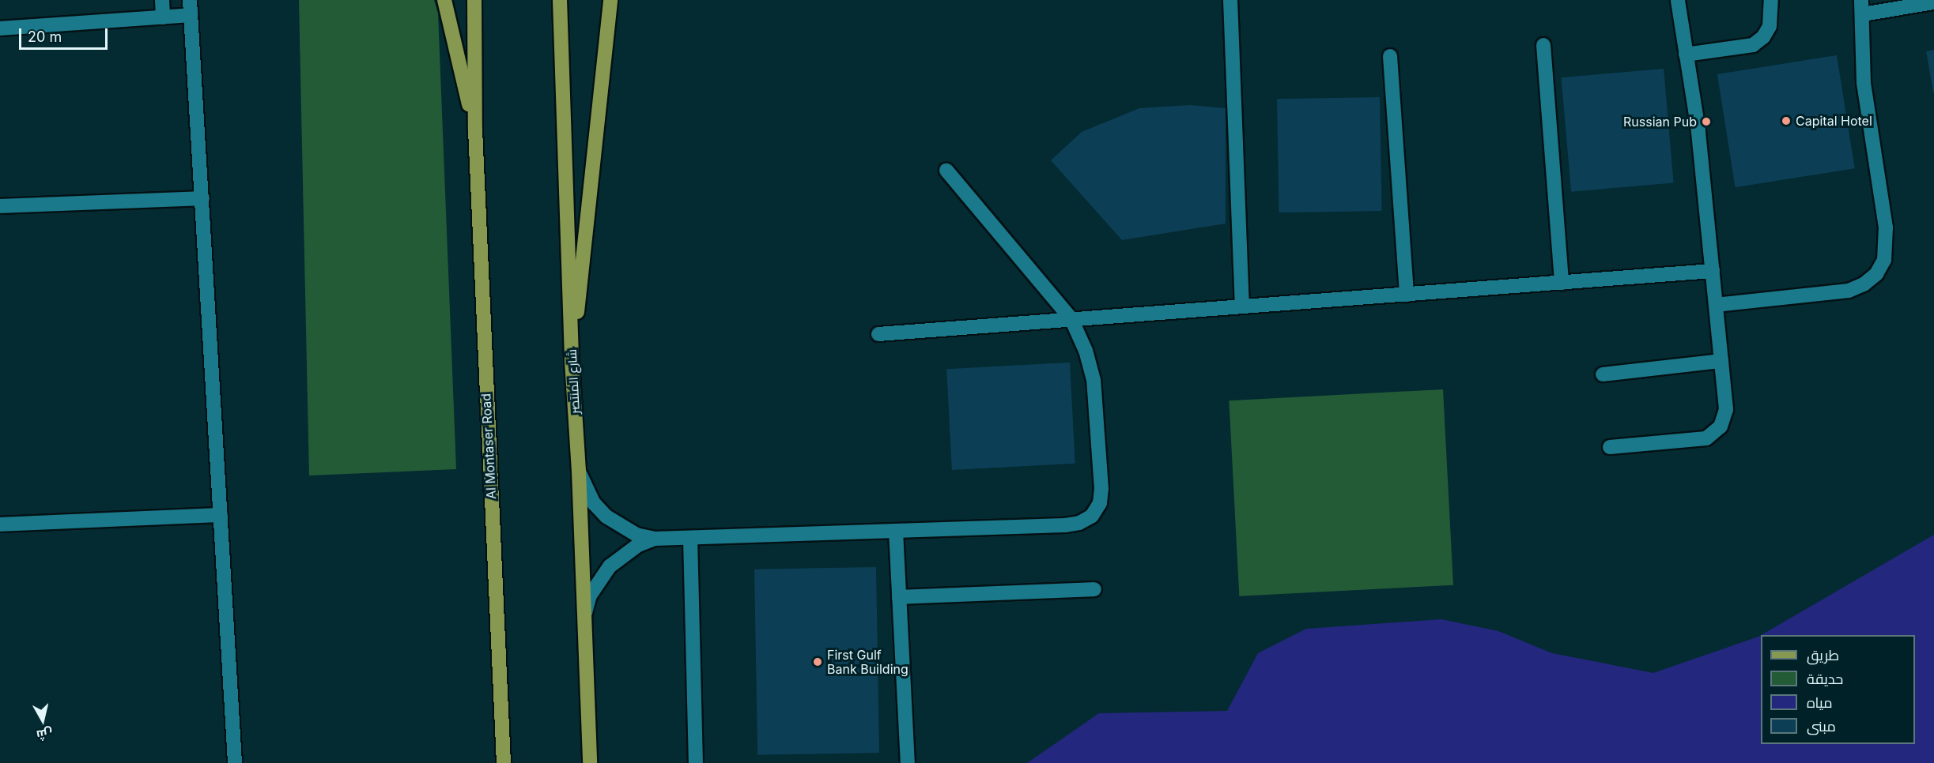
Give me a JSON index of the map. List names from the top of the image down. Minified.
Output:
{"streets":{"main road":["شارع المنتصر","Al Montaser Road"]},"places":["Capital Hotel","Russian Pub","First Gulf Bank Building"],"legend":["طريق","حديقة","مياه","مبنى"],"scale_bar":"20 m","north":"bottom"}
